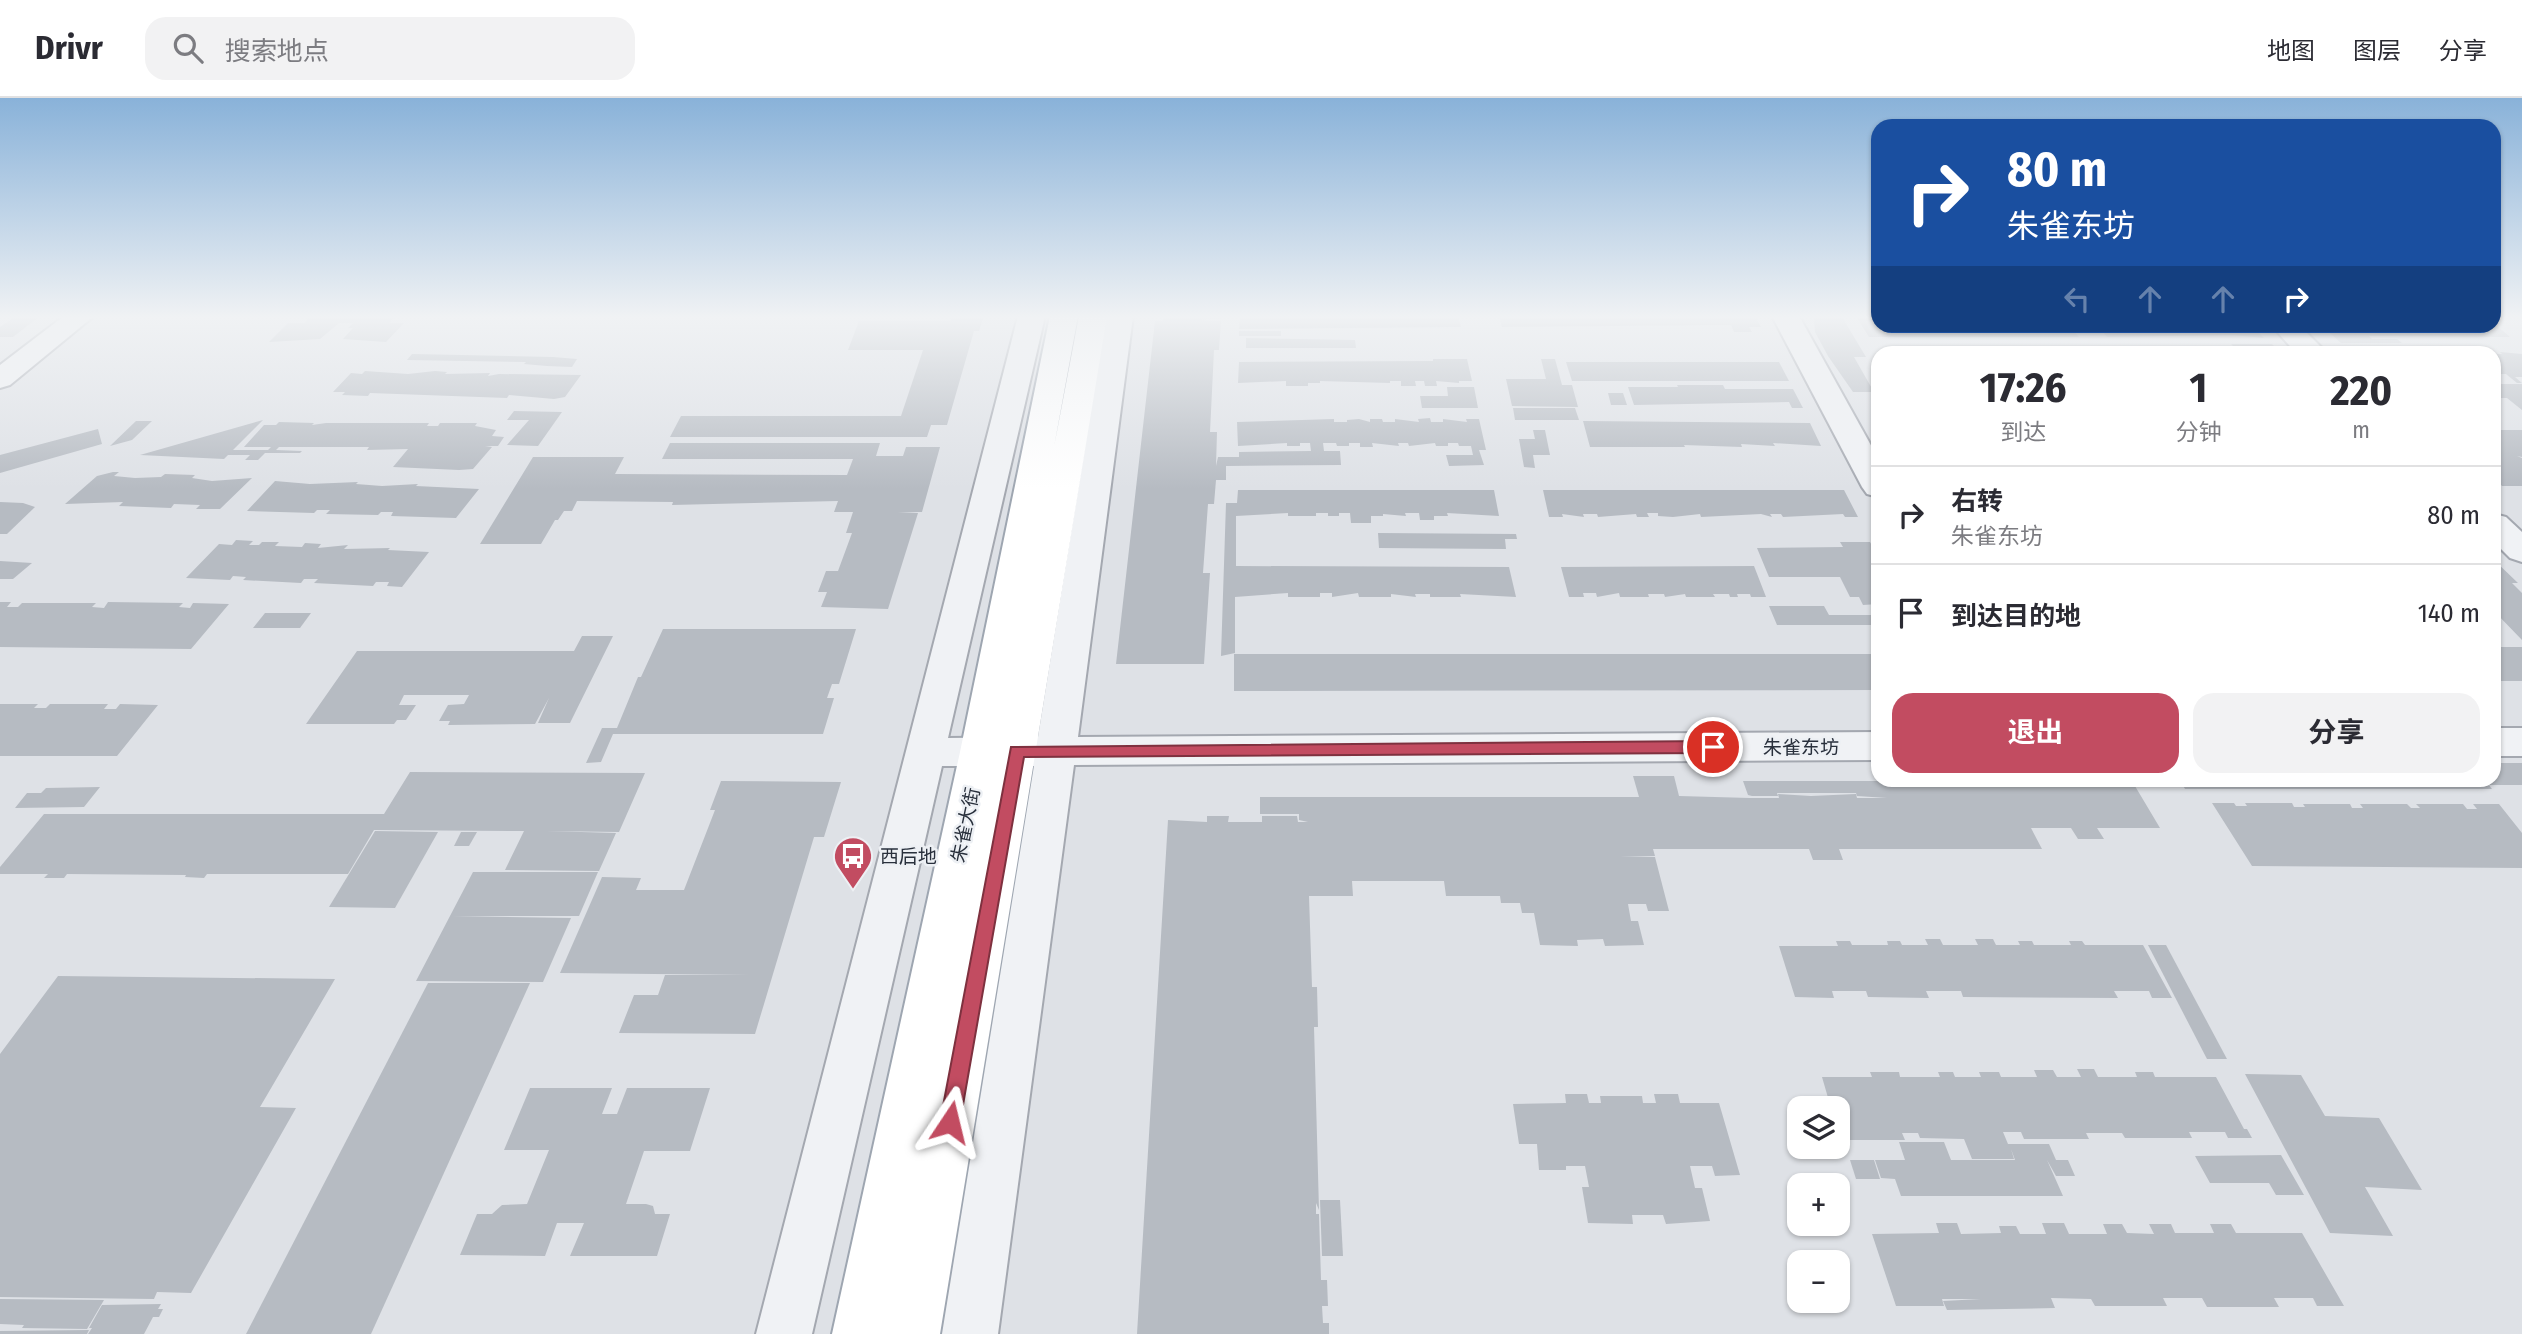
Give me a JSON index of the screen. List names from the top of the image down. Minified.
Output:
{"streets":{"main road":["朱雀大街"],"street":["朱雀东坊"]},"crossings":[["朱雀东坊","朱雀大街"]],"places":{"bus stop":["西后地"]},"page":{"header":"Drivr","search":"搜索地点","nav":["地图","图层","分享"],"turn":["80 m","朱雀东坊"],"eta":["17:26","到达","1","分钟","220","m"],"list":[{"name":"右转","note":"朱雀东坊","value":"80 m"},{"name":"到达目的地","value":"140 m"}],"buttons":["退出","分享"],"map_buttons":["+","−"]}}
